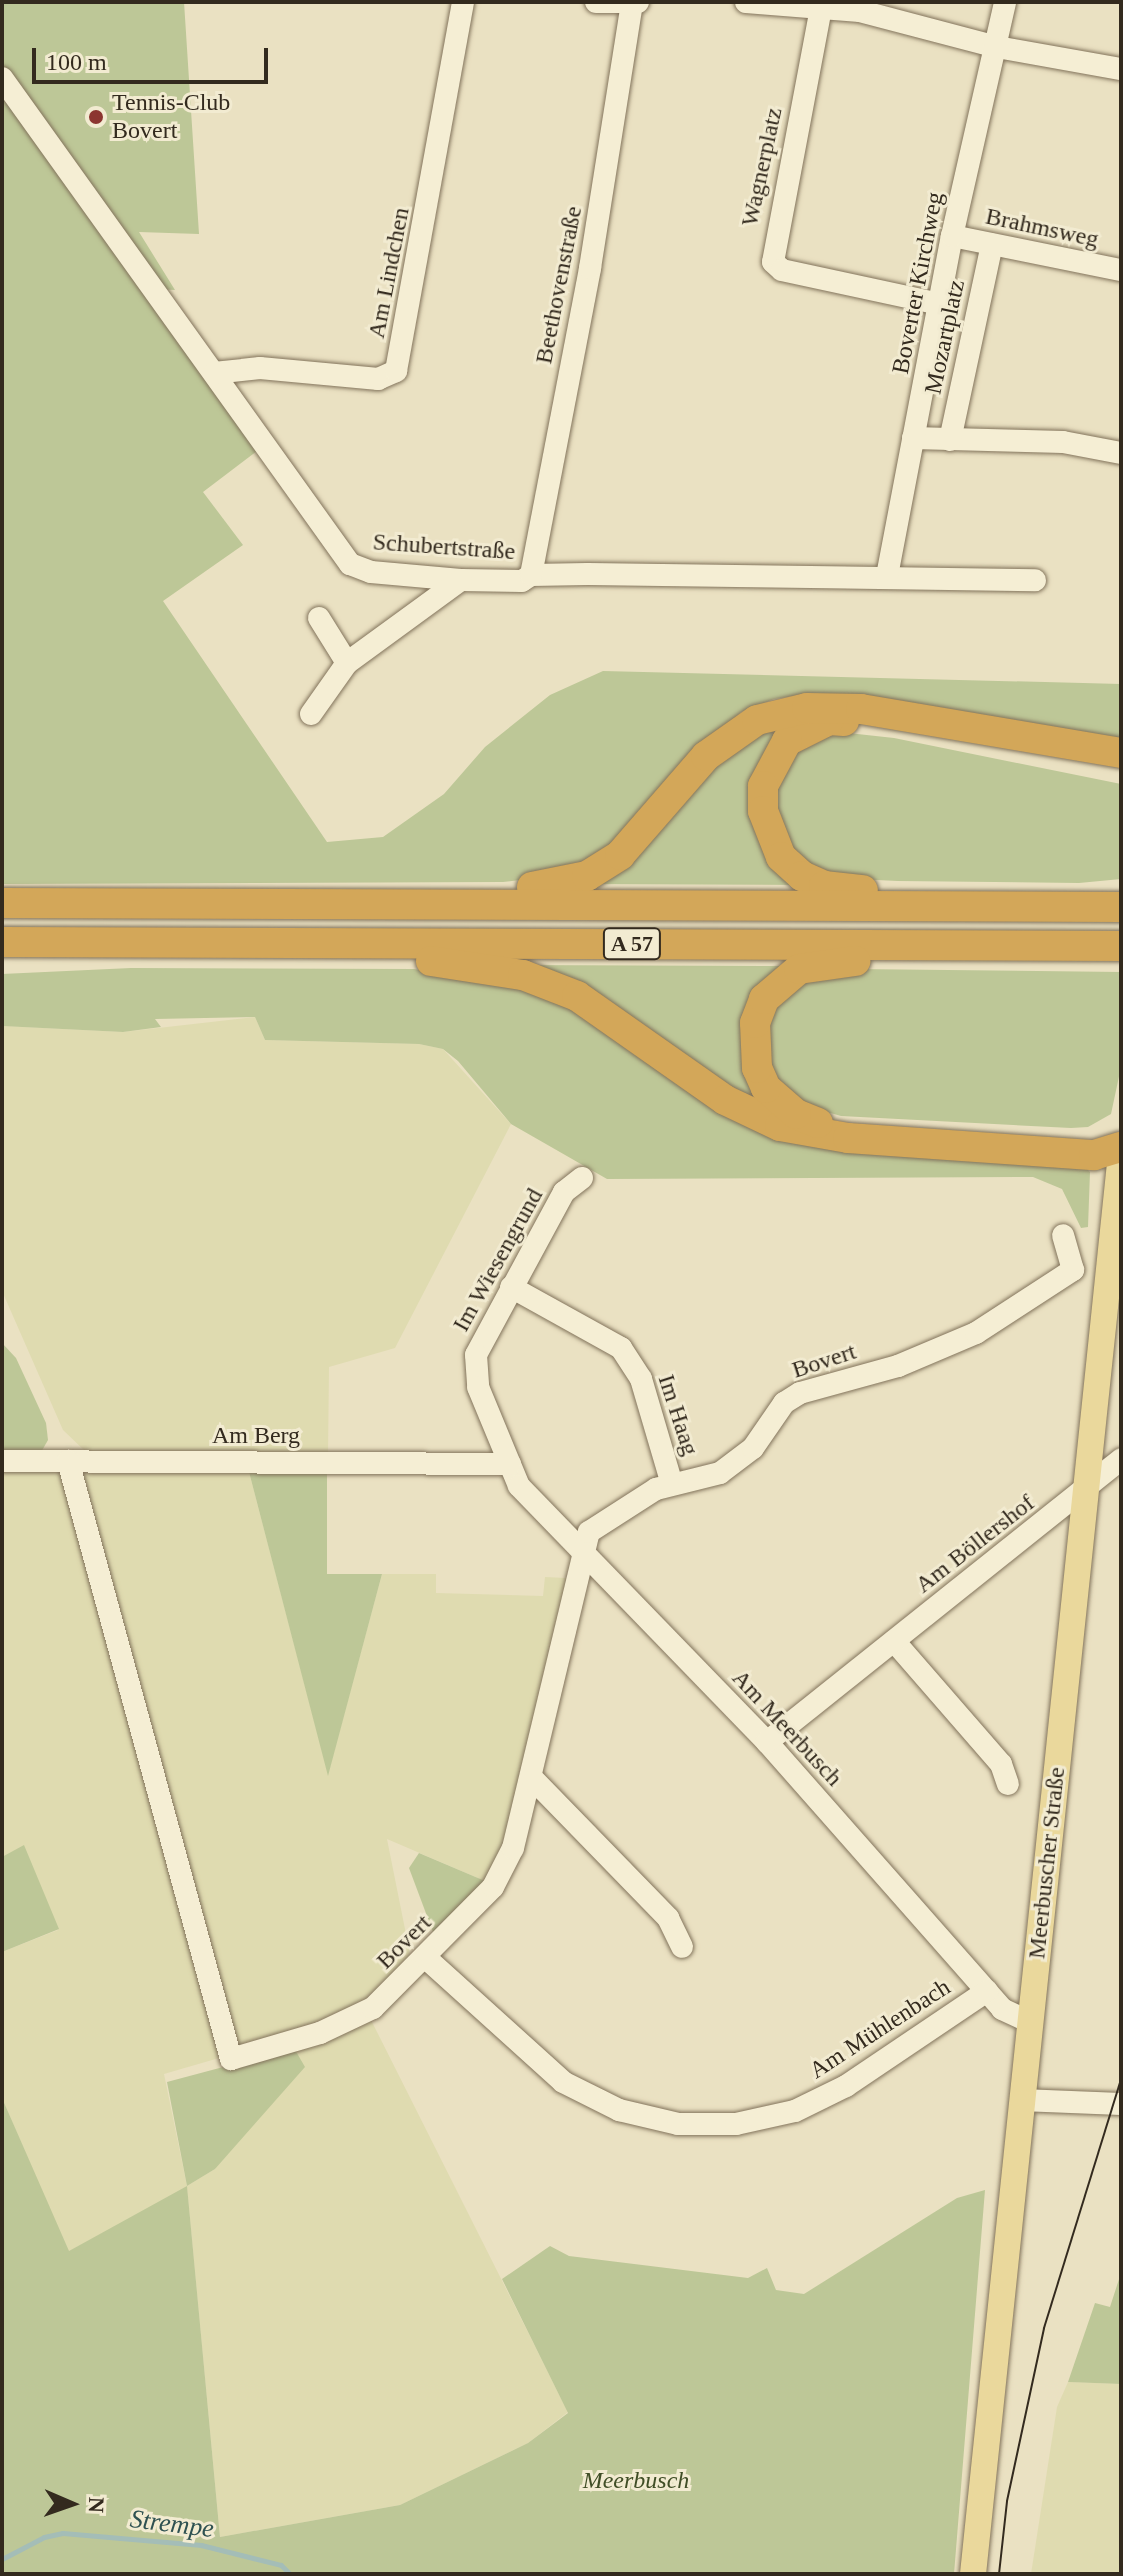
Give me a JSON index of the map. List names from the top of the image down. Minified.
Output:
{"streets":{"highway":["A 57"],"main road":["Meerbuscher Straße"],"street":["Wagnerplatz","Brahmsweg","Am Lindchen","Boverter Kirchweg","Beethovenstraße","Mozartplatz","Schubertstraße","Im Wiesengrund","Bovert","Im Haag","Am Berg","Am Böllershof","Am Meerbusch","Am Mühlenbach"]},"crossings":[["Wagnerplatz","Boverter Kirchweg"],["Brahmsweg","Boverter Kirchweg"],["Brahmsweg","Mozartplatz"],["Am Lindchen","Schubertstraße"],["Boverter Kirchweg","Schubertstraße"],["Beethovenstraße","Schubertstraße"],["Im Wiesengrund","Im Haag"],["Im Wiesengrund","Am Berg"],["Im Wiesengrund","Am Meerbusch"],["Bovert","Im Haag"],["Bovert","Am Berg"],["Bovert","Am Meerbusch"],["Bovert","Am Mühlenbach"],["Am Berg","Am Meerbusch"],["Am Böllershof","Am Meerbusch"],["Am Böllershof","Meerbuscher Straße"],["Am Meerbusch","Meerbuscher Straße"],["Am Meerbusch","Am Mühlenbach"]],"water":["Strempe"],"parks":["Meerbusch"],"places":["Tennis-Club Bovert"],"scale_bar":"100 m","north":"right"}
